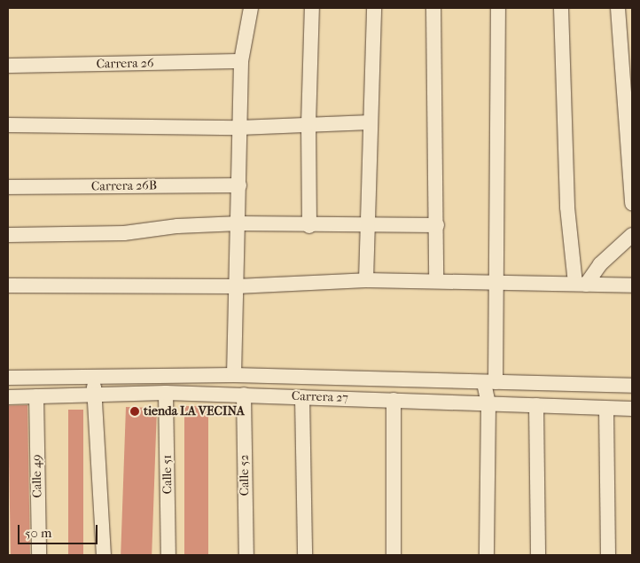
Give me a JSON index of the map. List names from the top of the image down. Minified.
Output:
{"streets":{"street":["Carrera 26","Carrera 26B","Carrera 27","Calle 51","Calle 52","Calle 49"]},"crossings":[["Carrera 27","Calle 51"],["Carrera 27","Calle 52"],["Carrera 27","Calle 49"]],"places":["tienda LA VECINA"],"scale_bar":"50 m"}
